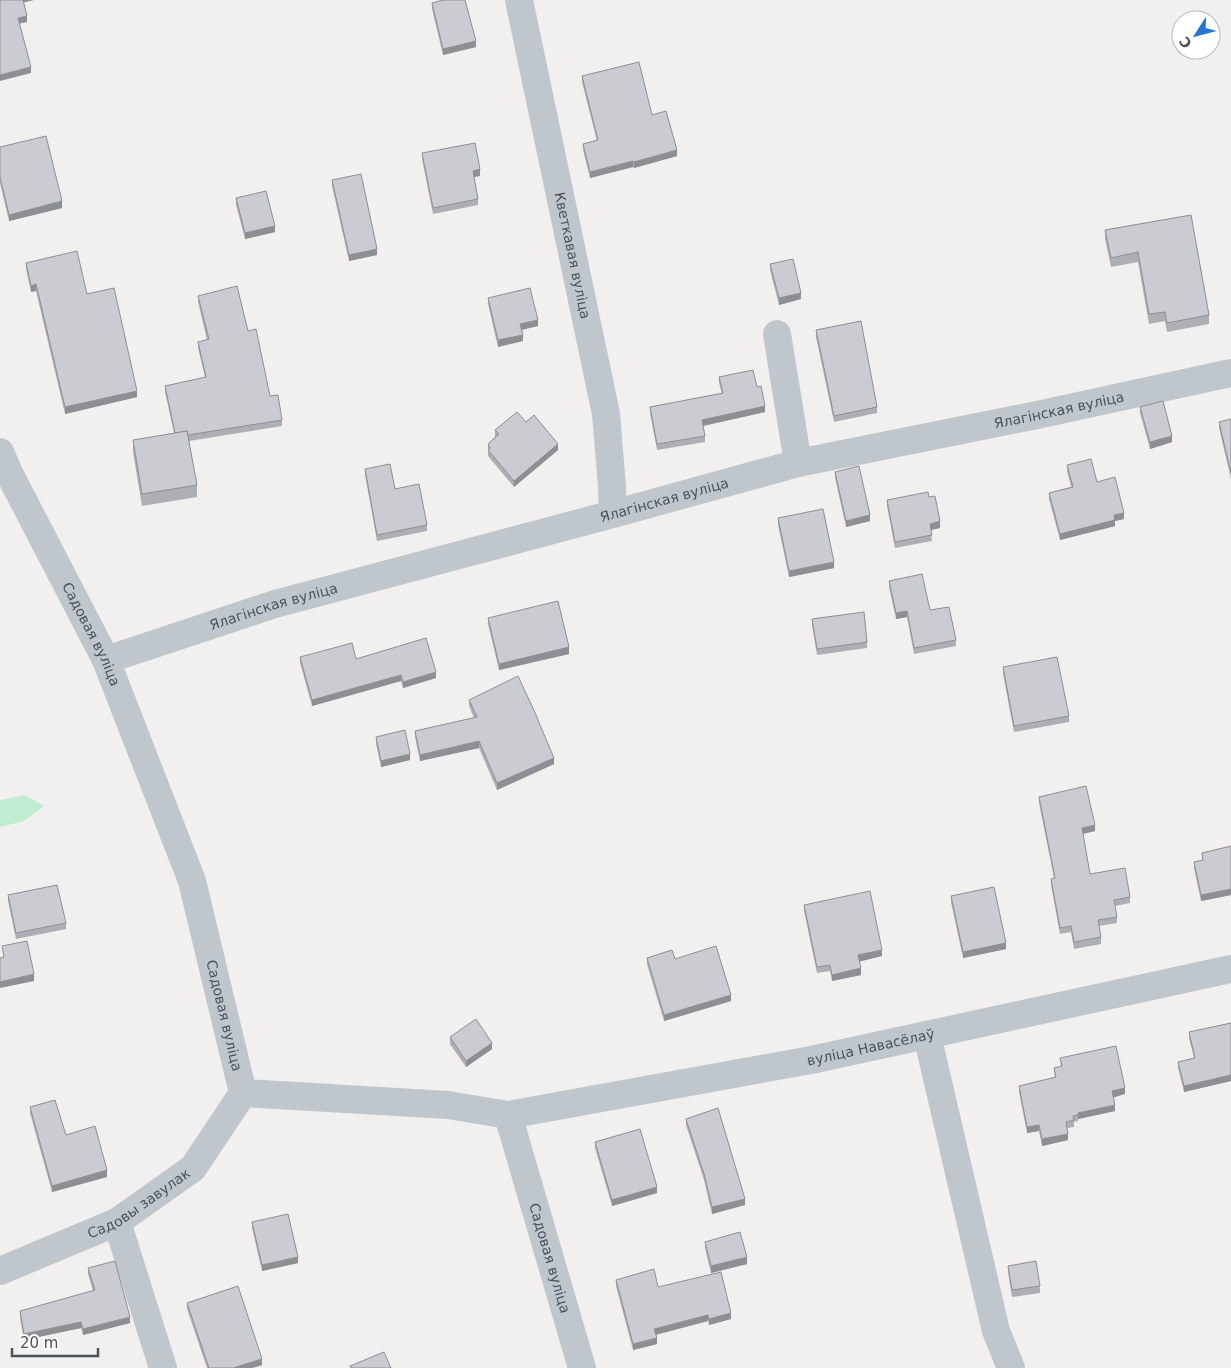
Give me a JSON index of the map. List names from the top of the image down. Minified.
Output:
{"streets":{"street":["Кветкавая вуліца","Ялагінская вуліца","Садовая вуліца","вуліца Навасёлаў","Садовы завулак"]},"crossings":[["Кветкавая вуліца","Ялагінская вуліца"],["Ялагінская вуліца","Садовая вуліца"],["Садовая вуліца","вуліца Навасёлаў"],["Садовая вуліца","Садовы завулак"]],"scale_bar":"20 m","north":"bottom left"}
